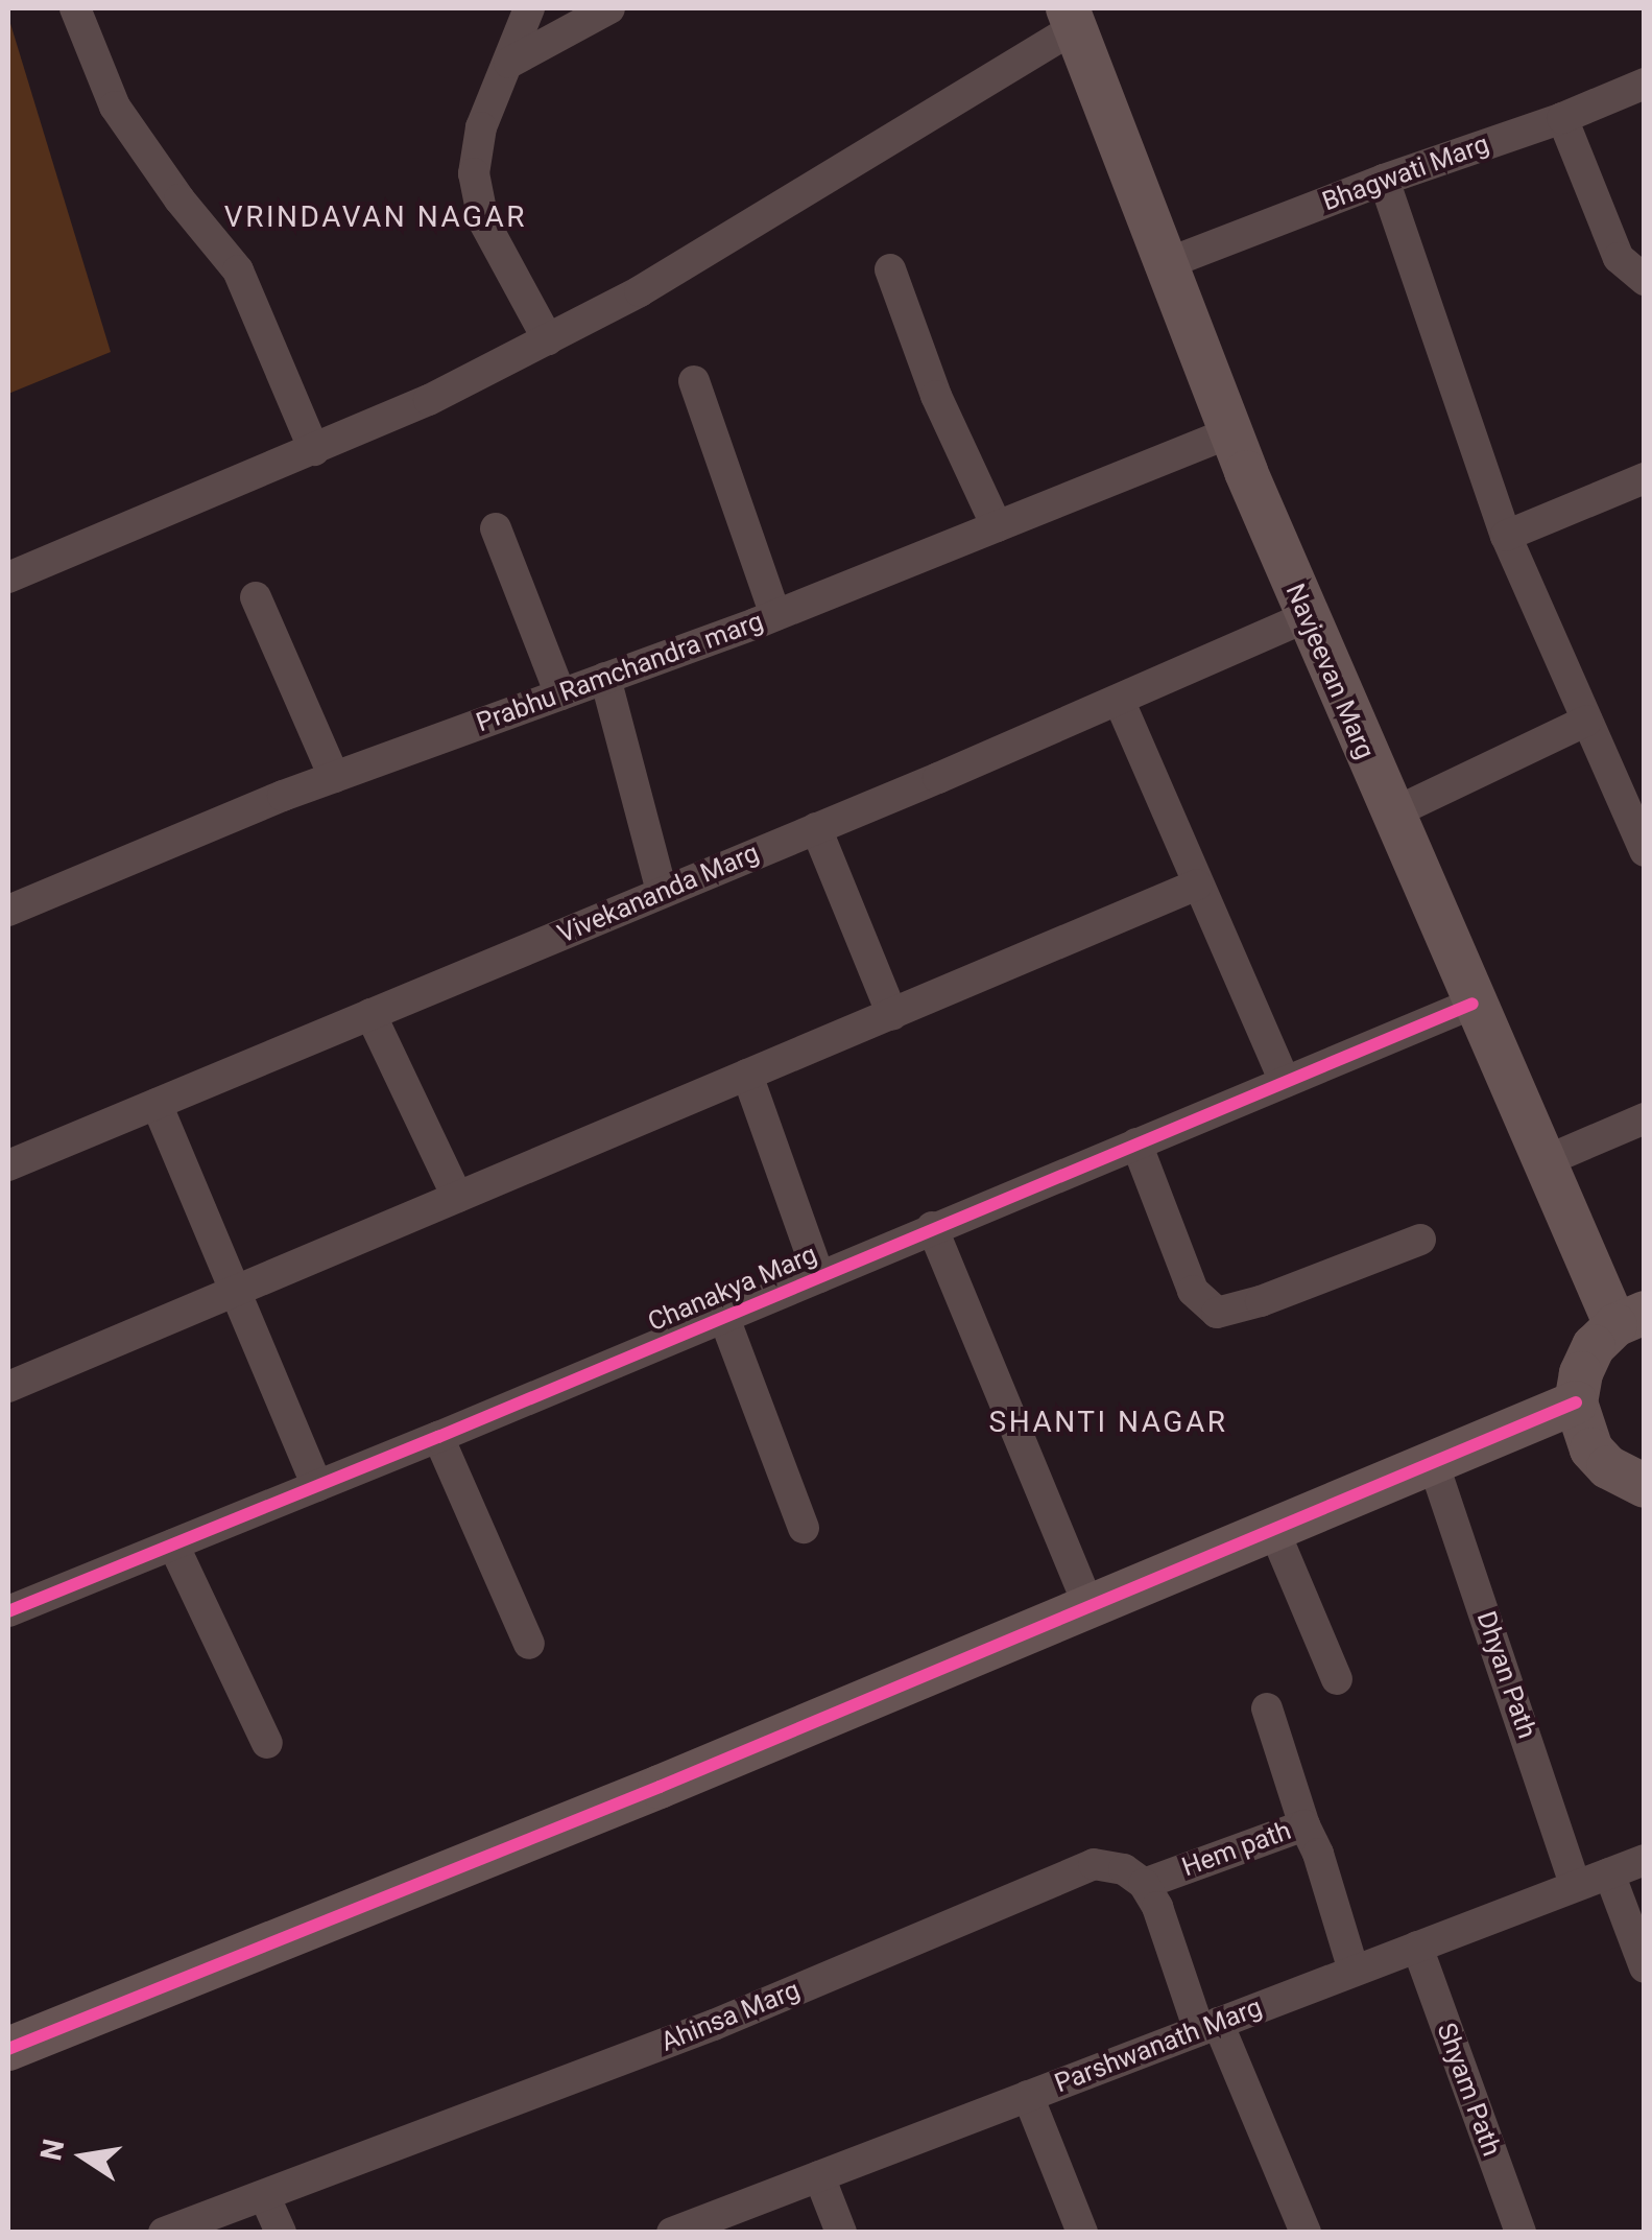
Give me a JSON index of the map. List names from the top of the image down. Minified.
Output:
{"streets":{"street":["Bhagwati Marg","Navjeevan Marg","Prabhu Ramchandra marg","Vivekananda Marg","Chanakya Marg","Dhyan Path","Hem path","Ahinsa Marg","Parshwanath Marg","Shyam Path"]},"crossings":[["Bhagwati Marg","Navjeevan Marg"],["Navjeevan Marg","Prabhu Ramchandra marg"],["Navjeevan Marg","Vivekananda Marg"],["Navjeevan Marg","Chanakya Marg"],["Dhyan Path","Parshwanath Marg"],["Hem path","Ahinsa Marg"],["Hem path","Parshwanath Marg"],["Parshwanath Marg","Shyam Path"]],"districts":["VRINDAVAN NAGAR","SHANTI NAGAR"],"north":"left"}
